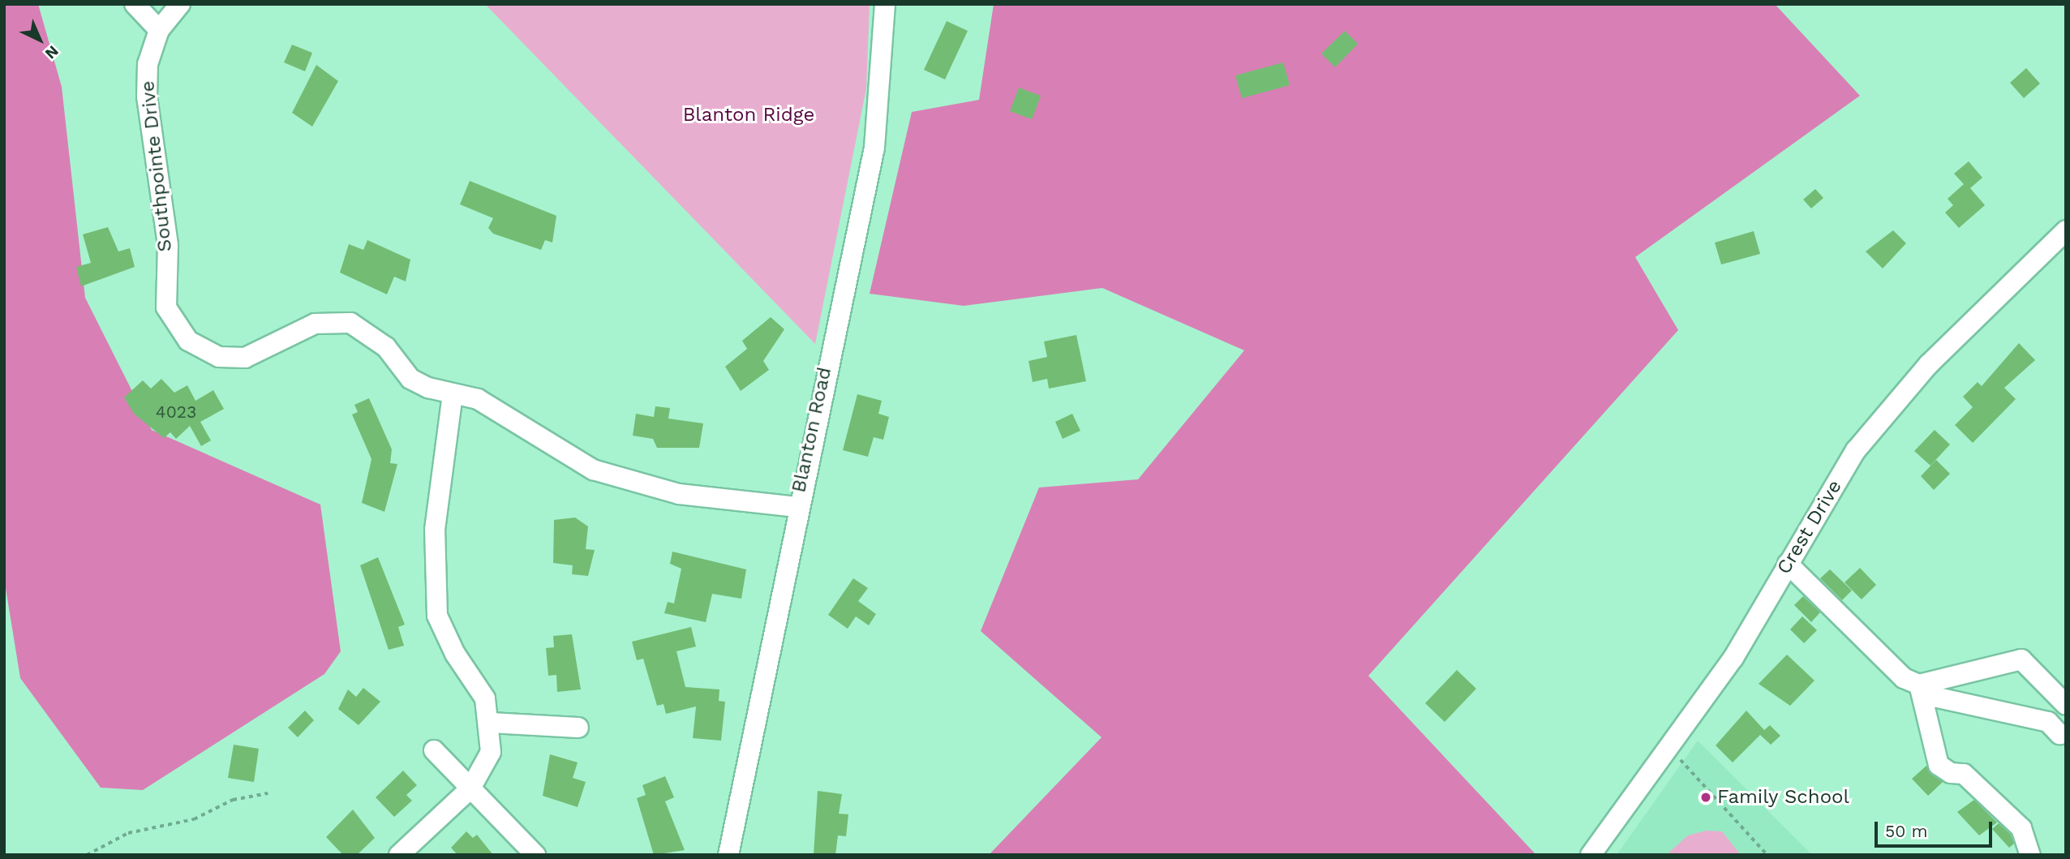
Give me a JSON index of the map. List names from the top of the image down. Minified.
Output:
{"streets":{"street":["Southpointe Drive","Blanton Road","Crest Drive"]},"crossings":[["Southpointe Drive","Blanton Road"]],"parks":["Blanton Ridge"],"places":["Family School"],"house_numbers":["4023"],"scale_bar":"50 m","north":"bottom right"}
